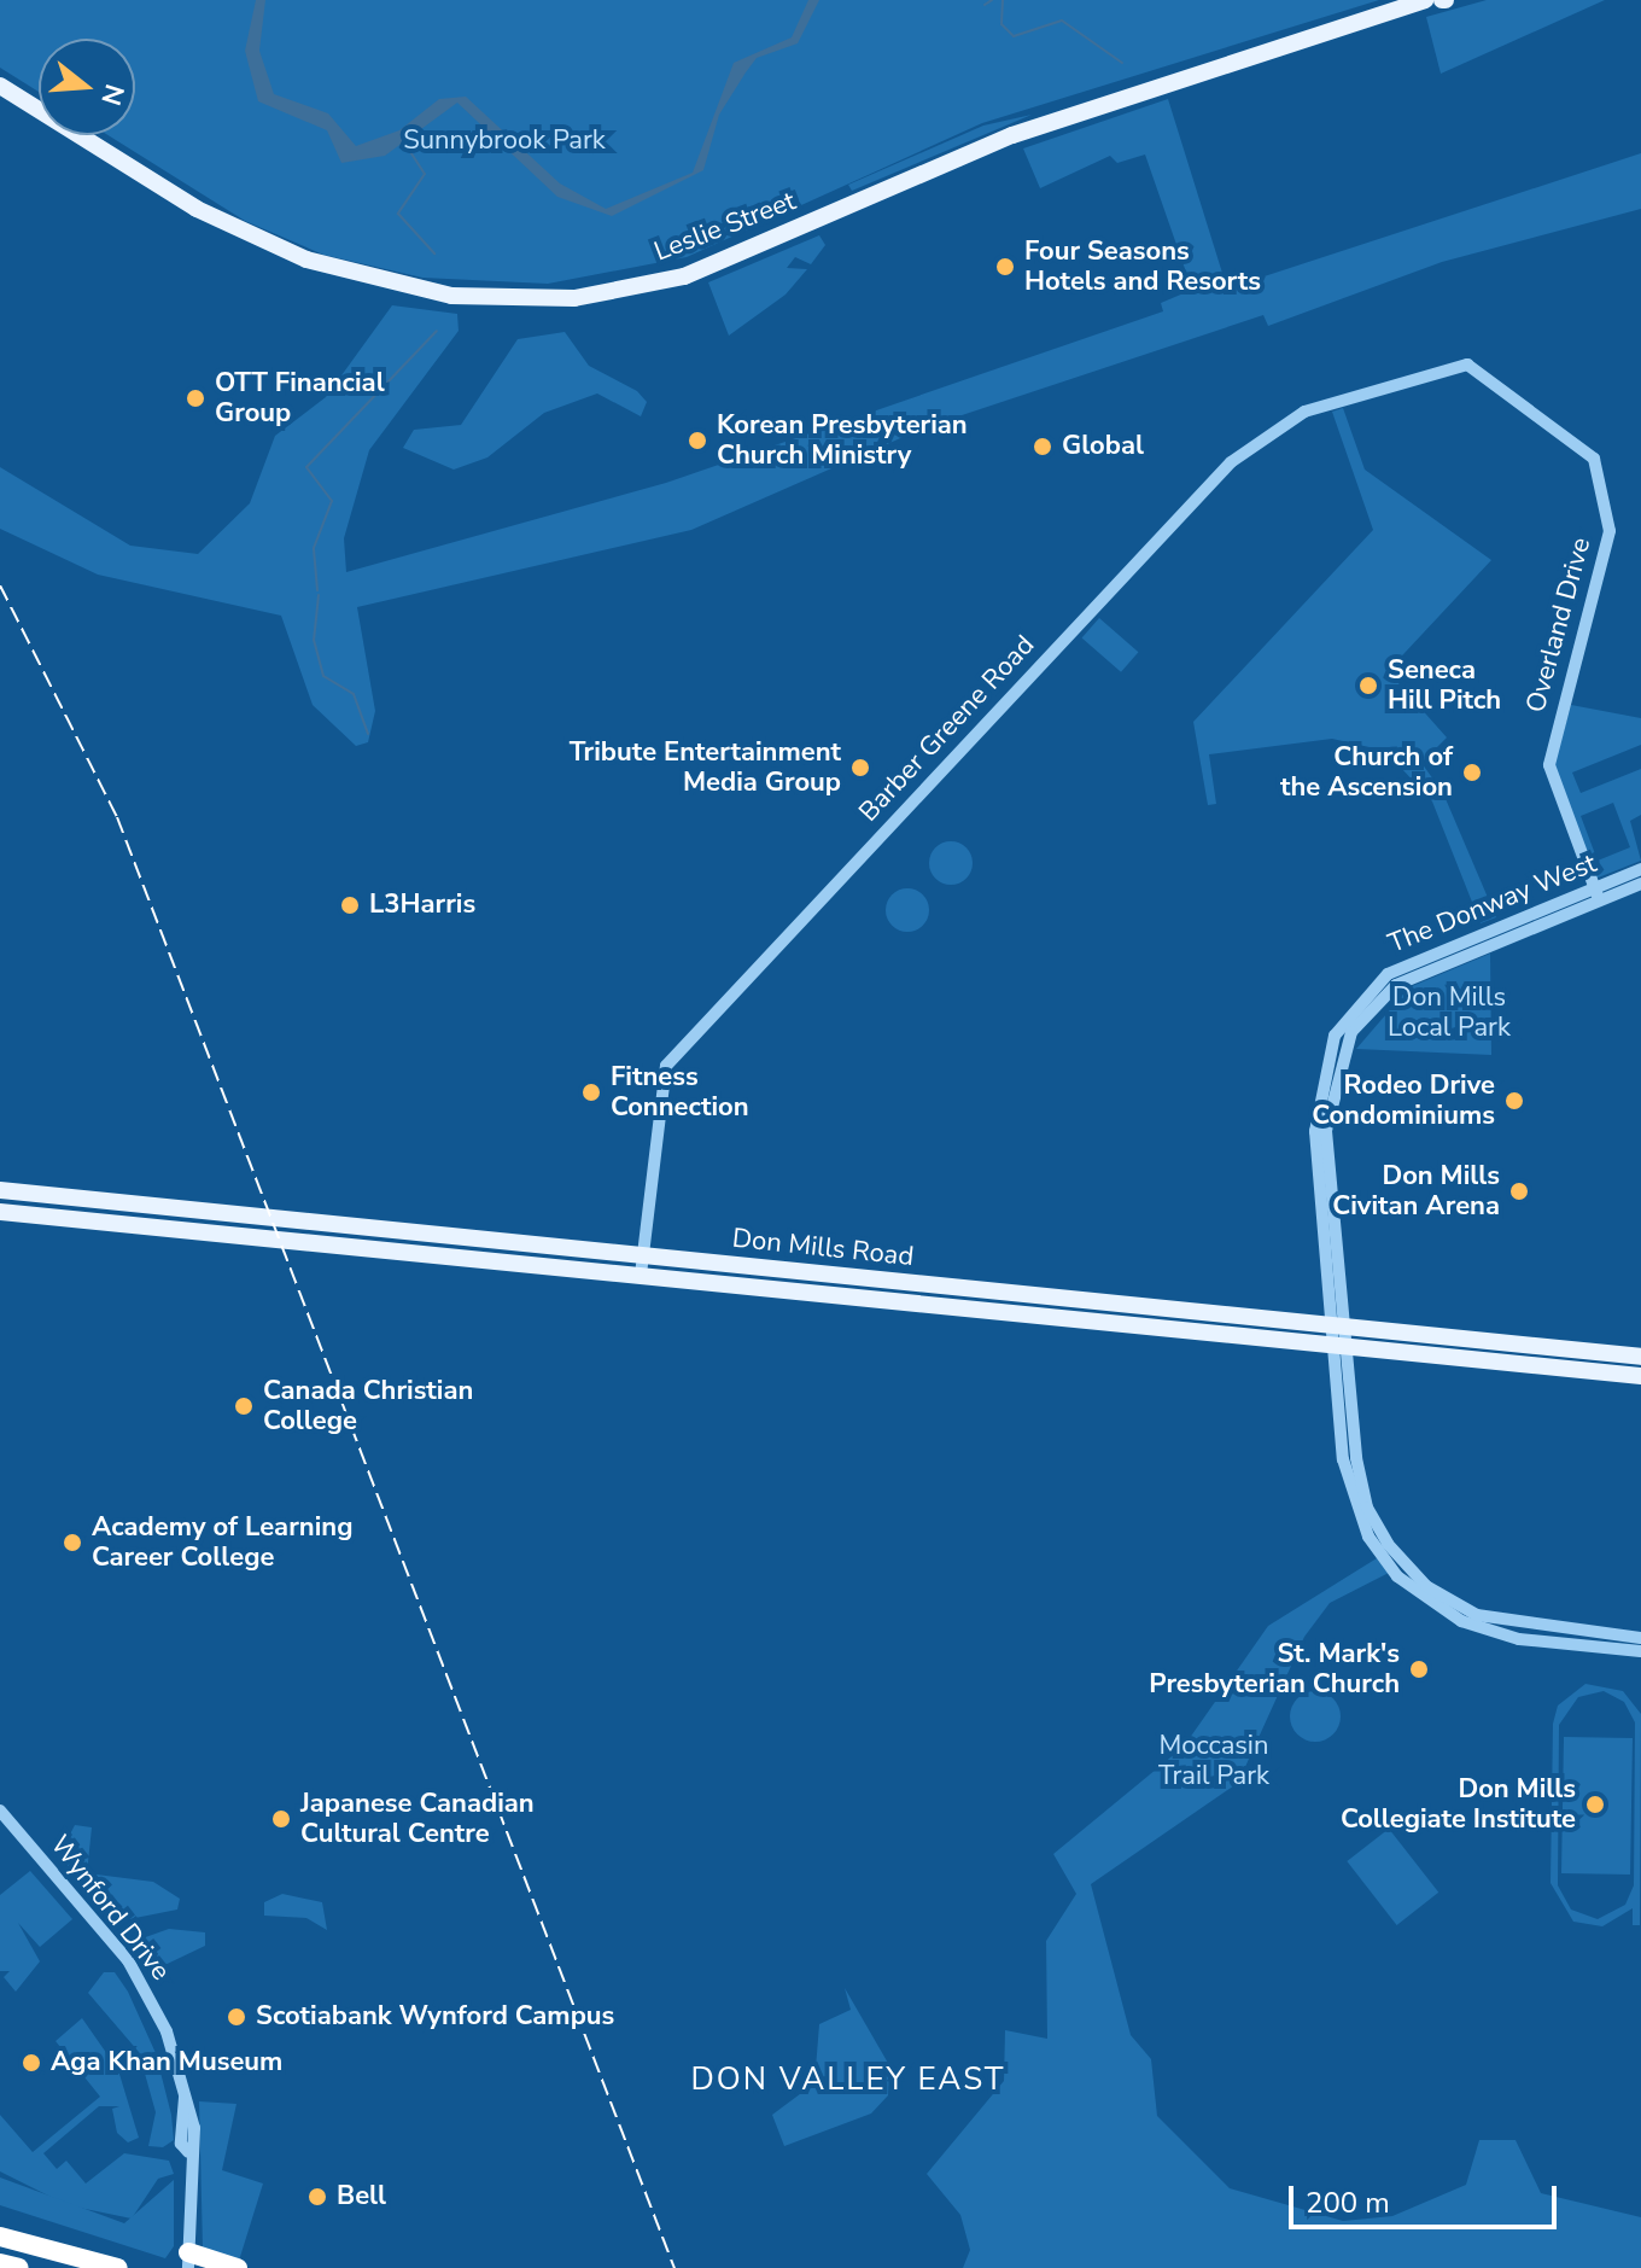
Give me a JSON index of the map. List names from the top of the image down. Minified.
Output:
{"streets":{"main road":["Leslie Street","Don Mills Road"],"street":["Overland Drive","Barber Greene Road","The Donway West","Wynford Drive"]},"crossings":[["Overland Drive","Barber Greene Road"],["Overland Drive","The Donway West"],["Barber Greene Road","Don Mills Road"],["The Donway West","Don Mills Road"]],"districts":["DON VALLEY EAST"],"parks":["Sunnybrook Park","Don Mills Local Park","Moccasin Trail Park"],"places":["Four Seasons Hotels and Resorts","OTT Financial Group","Korean Presbyterian Church Ministry","Global","Seneca Hill Pitch","Tribute Entertainment Media Group","Church of the Ascension","L3Harris","Fitness Connection","Rodeo Drive Condominiums","Don Mills Civitan Arena","Canada Christian College","Academy of Learning Career College","St. Mark's Presbyterian Church","Don Mills Collegiate Institute","Japanese Canadian Cultural Centre","Scotiabank Wynford Campus","Aga Khan Museum","Bell"],"scale_bar":"200 m","north":"right"}
